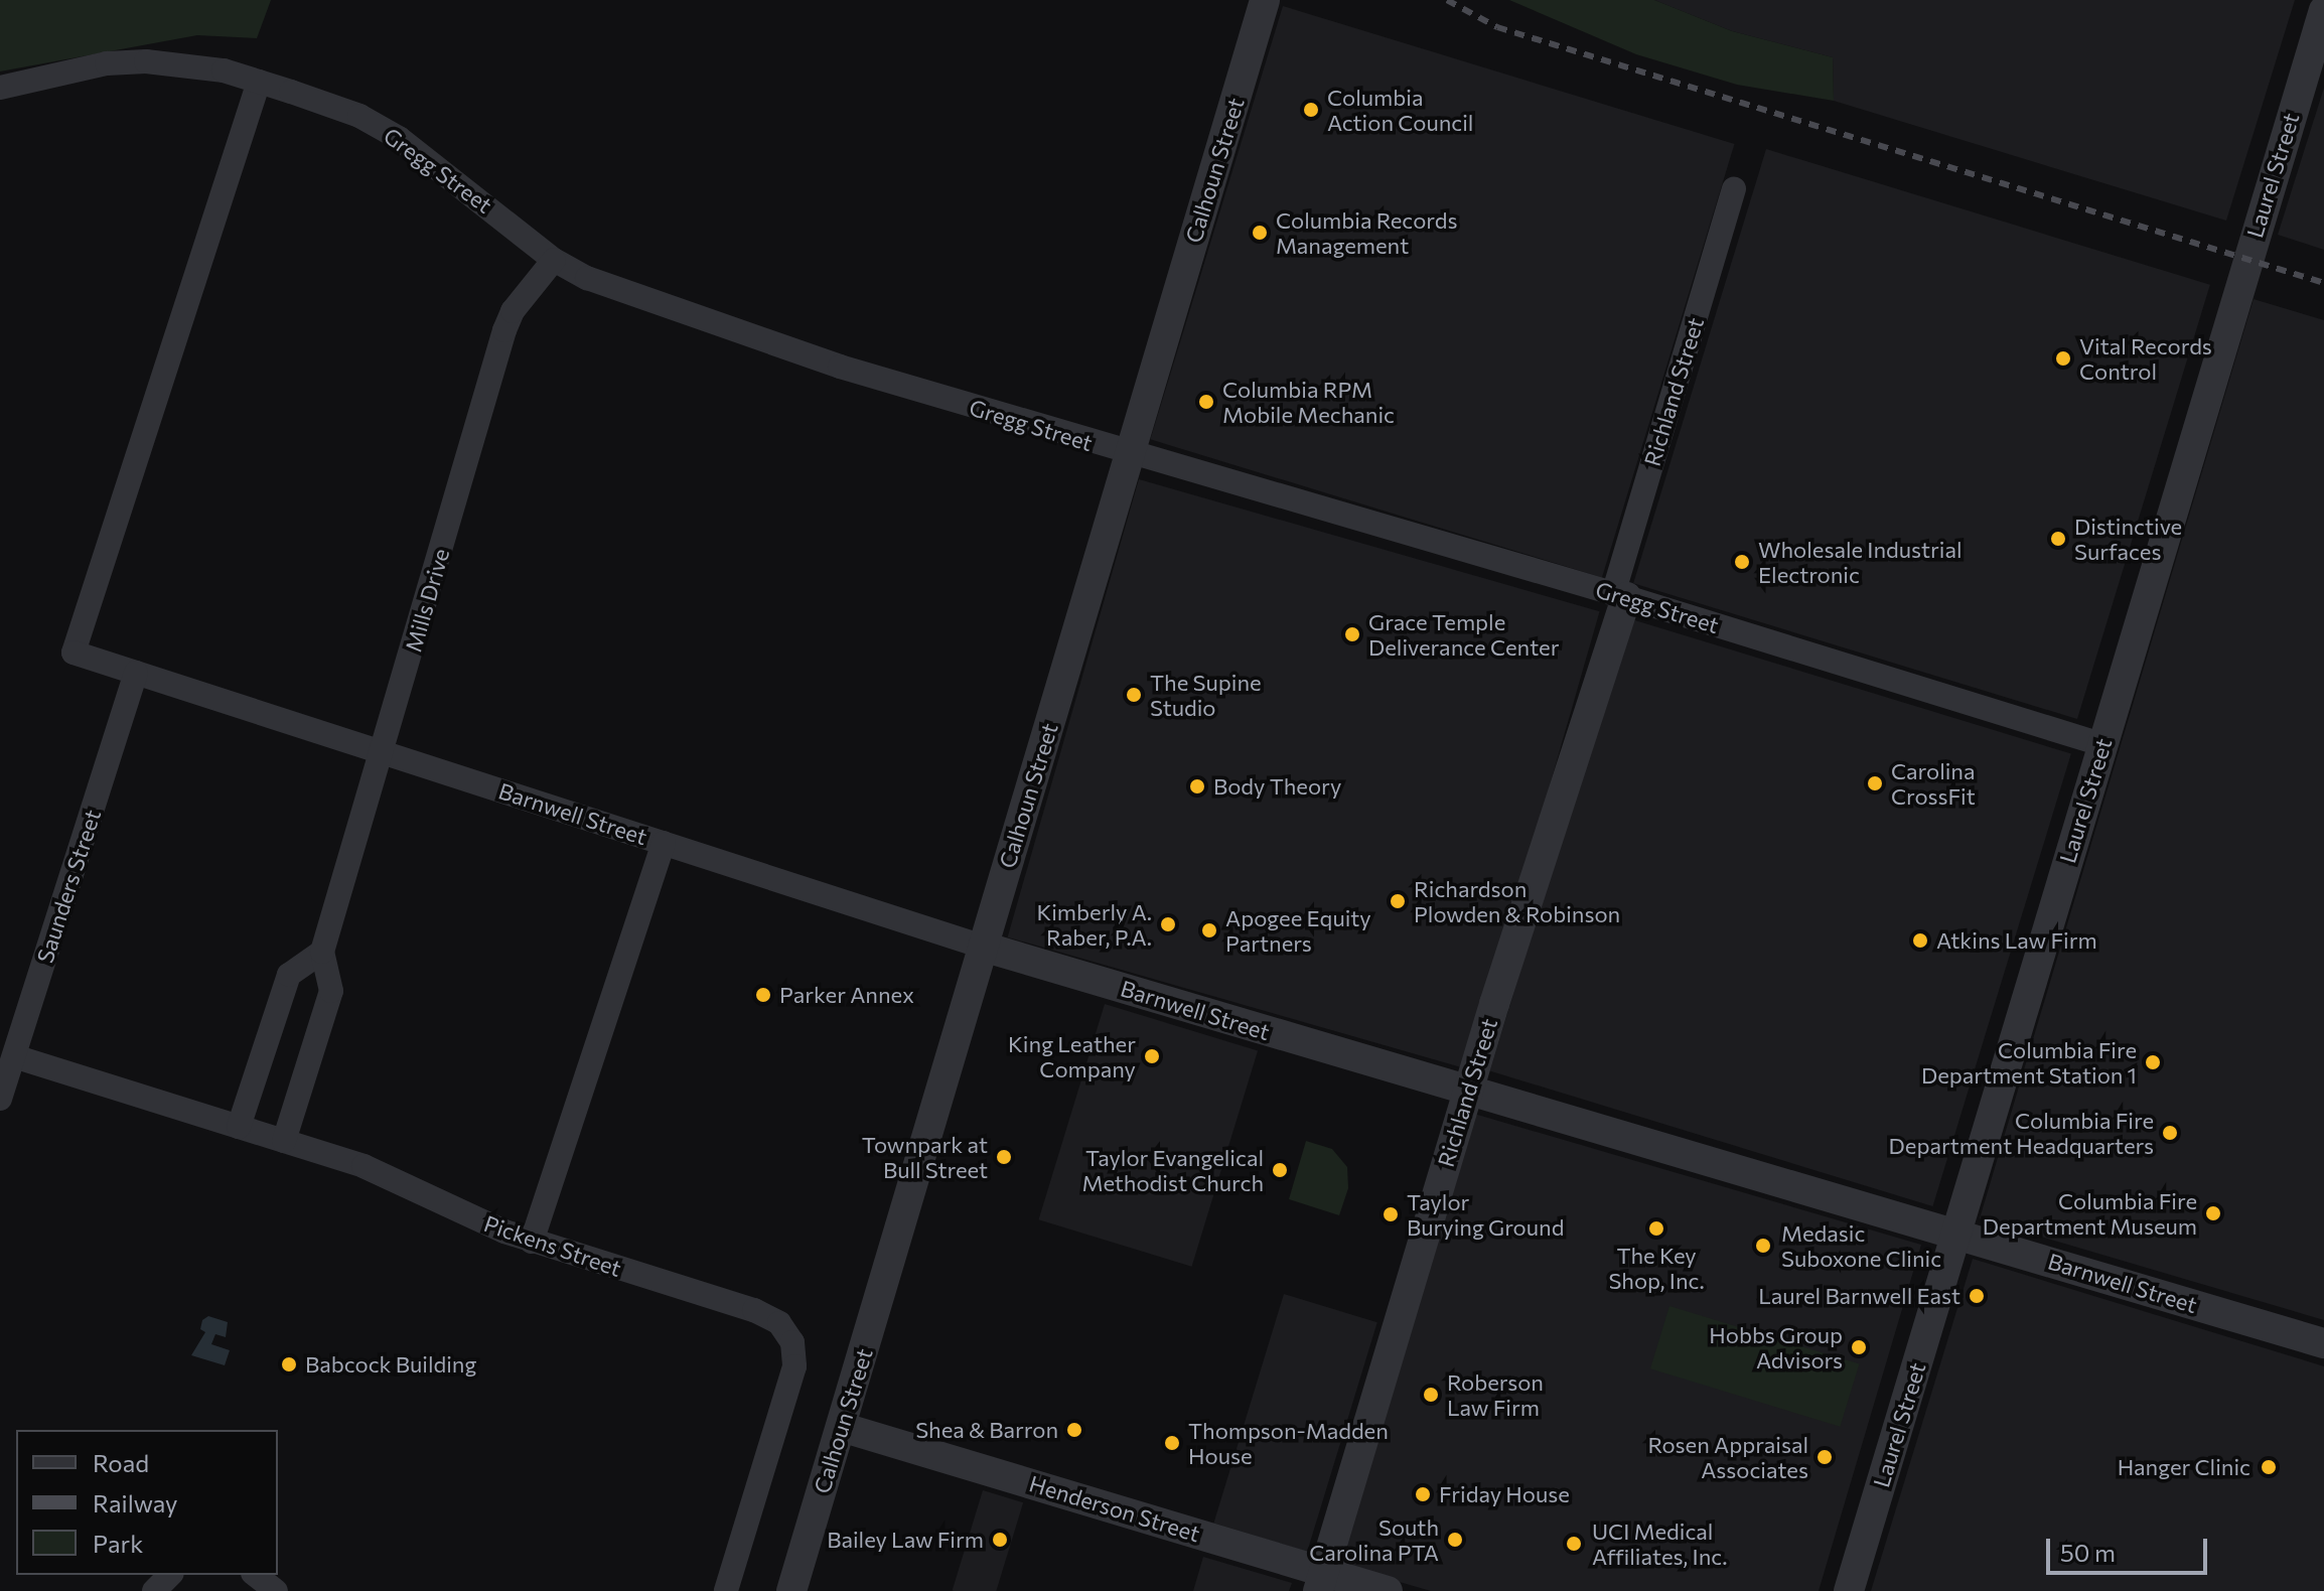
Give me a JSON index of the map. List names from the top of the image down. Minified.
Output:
{"streets":{"street":["Gregg Street","Calhoun Street","Laurel Street","Richland Street","Mills Drive","Barnwell Street","Saunders Street","Pickens Street","Henderson Street"]},"crossings":[["Gregg Street","Calhoun Street"],["Gregg Street","Laurel Street"],["Gregg Street","Richland Street"],["Gregg Street","Mills Drive"],["Gregg Street","Barnwell Street"],["Calhoun Street","Barnwell Street"],["Calhoun Street","Henderson Street"],["Laurel Street","Barnwell Street"],["Richland Street","Barnwell Street"],["Richland Street","Henderson Street"],["Mills Drive","Barnwell Street"],["Barnwell Street","Saunders Street"],["Saunders Street","Pickens Street"]],"places":["Columbia Action Council","Columbia Records Management","Vital Records Control","Columbia RPM Mobile Mechanic","Distinctive Surfaces","Wholesale Industrial Electronic","Grace Temple Deliverance Center","The Supine Studio","Carolina CrossFit","Body Theory","Richardson Plowden & Robinson","Kimberly A. Raber, P.A.","Apogee Equity Partners","Atkins Law Firm","Parker Annex","King Leather Company","Columbia Fire Department Station 1","Columbia Fire Department Headquarters","Townpark at Bull Street","Taylor Evangelical Methodist Church","Columbia Fire Department Museum","Taylor Burying Ground","The Key Shop, Inc.","Medasic Suboxone Clinic","Laurel Barnwell East","Hobbs Group Advisors","Babcock Building","Roberson Law Firm","Shea & Barron","Thompson-Madden House","Rosen Appraisal Associates","Hanger Clinic","Friday House","Bailey Law Firm","South Carolina PTA","UCI Medical Affiliates, Inc."],"legend":["Road","Railway","Park"],"scale_bar":"50 m"}
